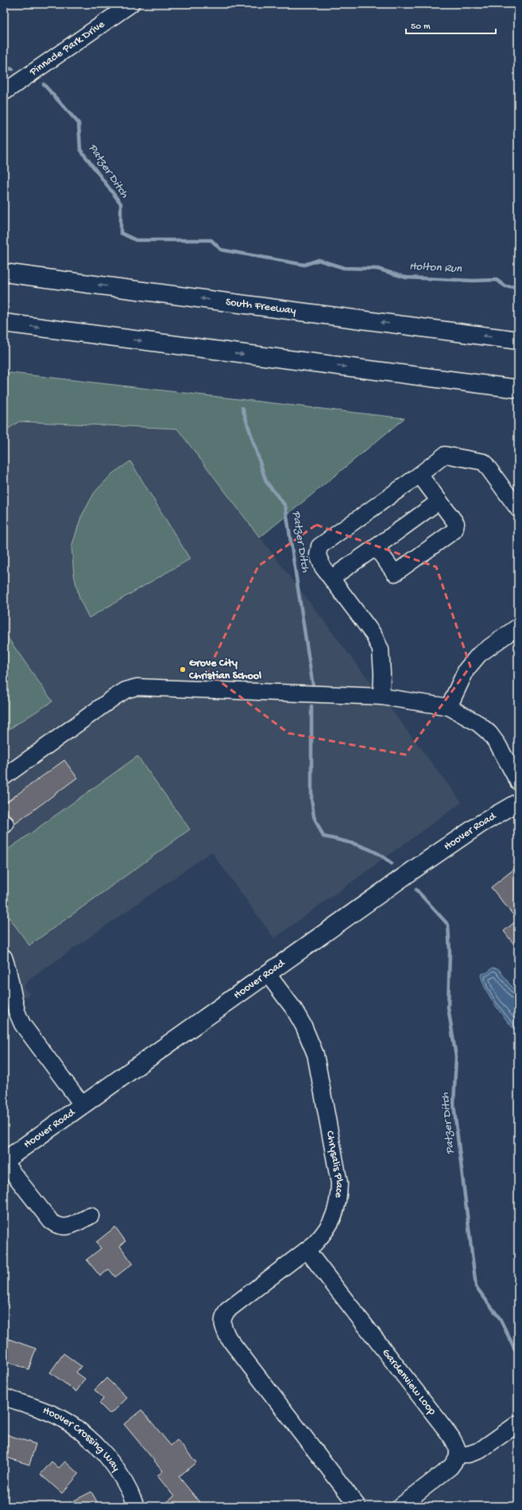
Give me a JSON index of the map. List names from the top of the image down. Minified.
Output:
{"streets":{"main road":["South Freeway","Hoover Road"],"street":["Pinnacle Park Drive","Chrysalis Place","Gardenview Loop","Hoover Crossing Way"]},"crossings":[["Hoover Road","Chrysalis Place"],["Chrysalis Place","Gardenview Loop"]],"water":["Patzer Ditch","Holton Run"],"places":["Grove City Christian School"],"scale_bar":"50 m"}
